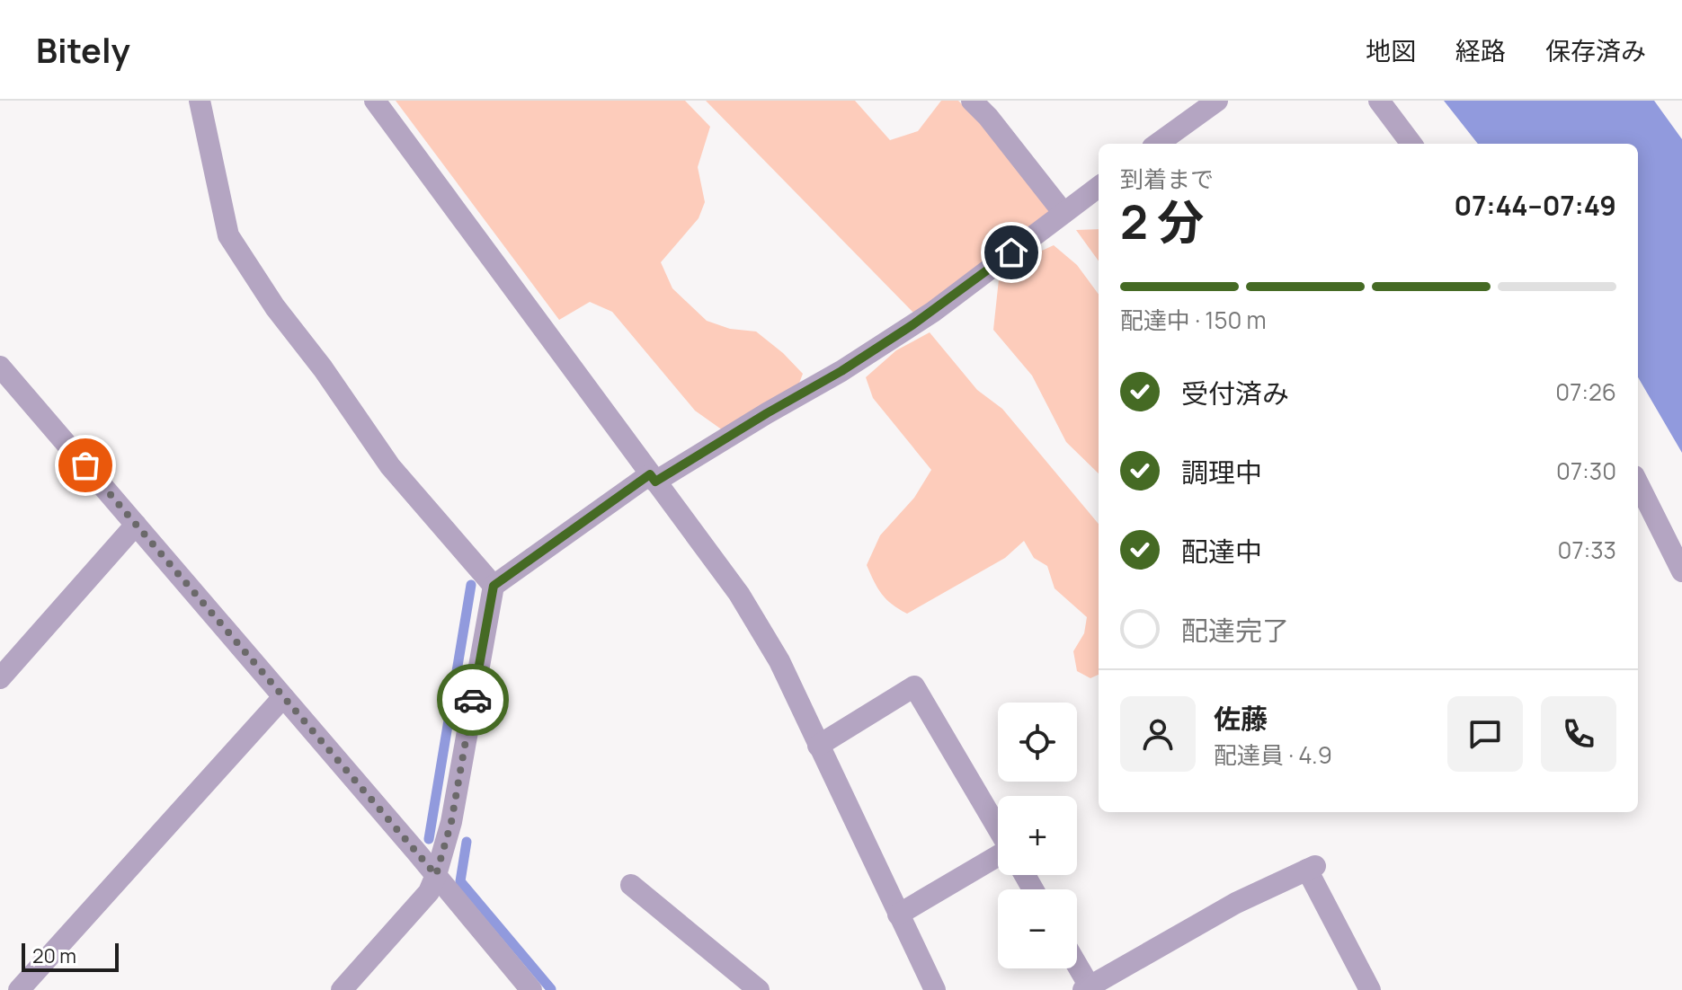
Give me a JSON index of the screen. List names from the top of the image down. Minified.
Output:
{"scale_bar":"20 m","page":{"header":"Bitely","nav":["地図","経路","保存済み"],"heading":["2 分","到着まで","07:44–07:49"],"panel":["佐藤","配達員 · 4.9"],"bar":"配達中 · 150 m","list":[["受付済み","07:26"],["調理中","07:30"],["配達中","07:33"],"配達完了"],"map_buttons":["+","−"],"scale":"20 m"}}
